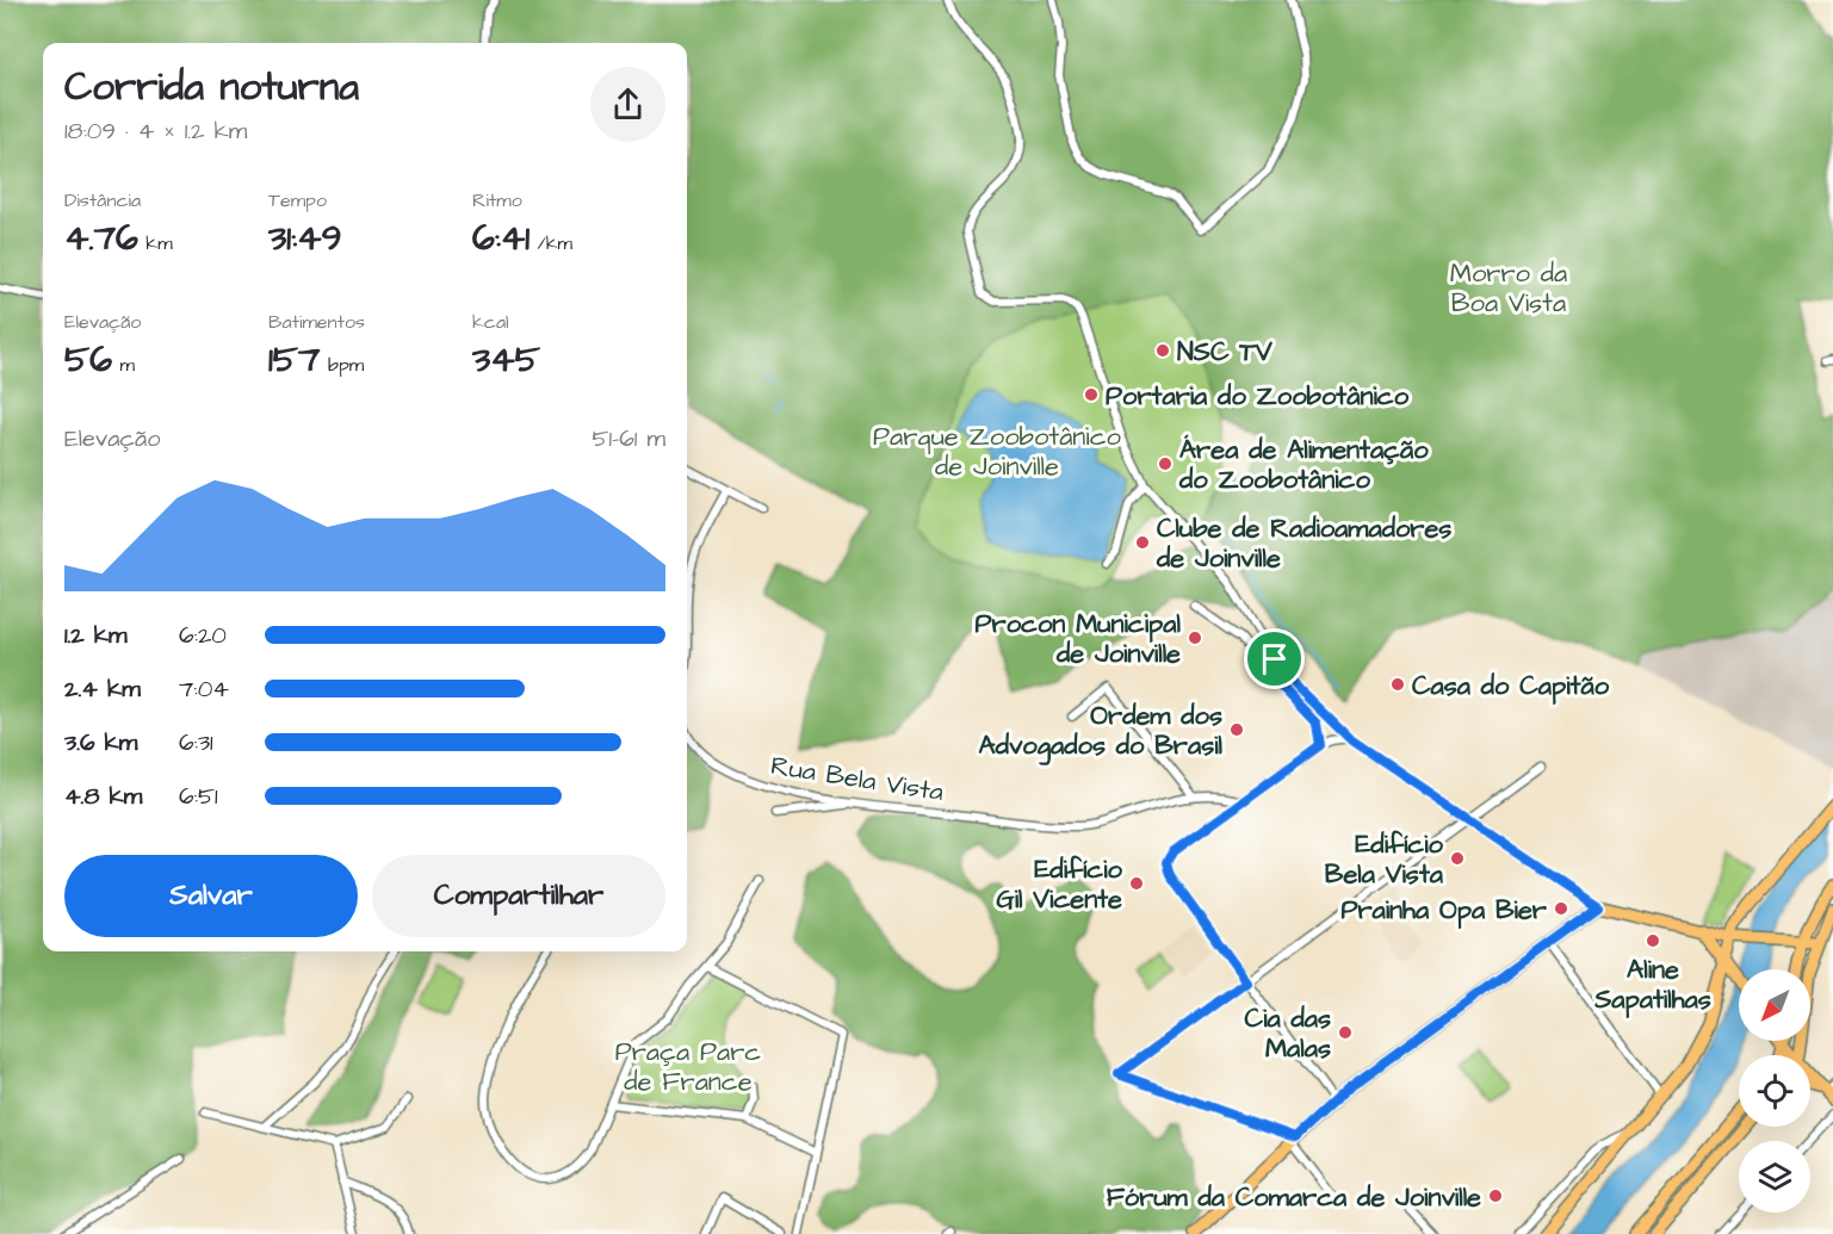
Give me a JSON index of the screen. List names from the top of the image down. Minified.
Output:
{"streets":{"street":["Rua Bela Vista"]},"parks":["Morro da Boa Vista","Parque Zoobotânico de Joinville","Praça Parc de France"],"places":["NSC TV","Portaria do Zoobotânico","Área de Alimentação do Zoobotânico","Clube de Radioamadores de Joinville","Procon Municipal de Joinville","Casa do Capitão","Ordem dos Advogados do Brasil","Edifício Bela Vista","Edifício Gil Vicente","Prainha Opa Bier","Aline Sapatilhas","Cia das Malas","Fórum da Comarca de Joinville"],"north":"bottom left","page":{"heading":["Corrida noturna","18:09 · 4 × 1.2 km"],"stats":[["Distância","4.76 km"],["Tempo","31:49"],["Ritmo","6:41 /km"],["Elevação","56 m"],["Batimentos","157 bpm"],["kcal","345"]],"chart":["Elevação","51–61 m"],"list":[{"name":"1.2 km","note":"6:20"},{"name":"2.4 km","note":"7:04"},{"name":"3.6 km","note":"6:31"},{"name":"4.8 km","note":"6:51"}],"buttons":["Salvar","Compartilhar"]}}
